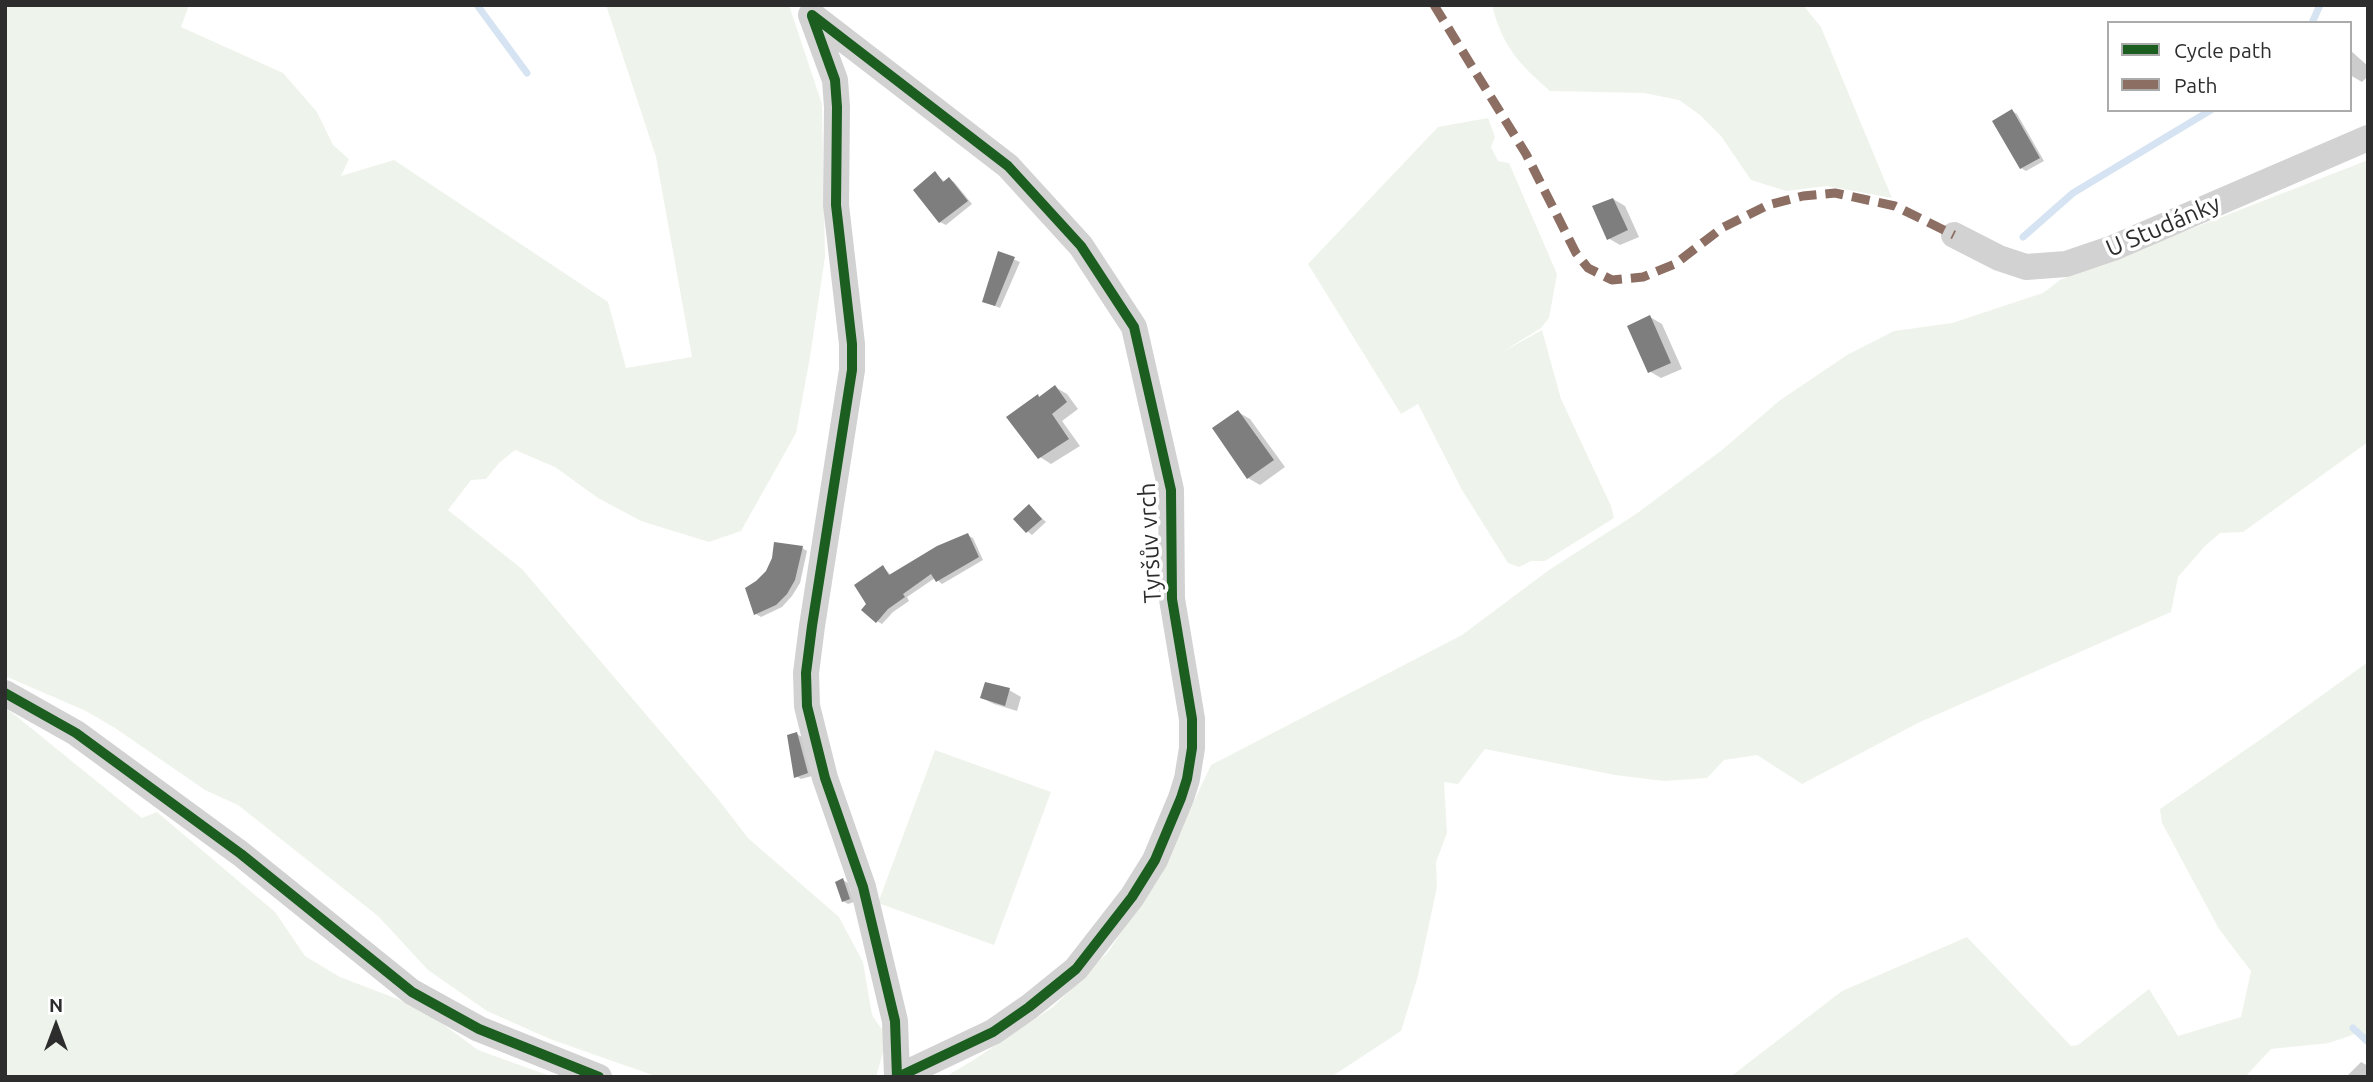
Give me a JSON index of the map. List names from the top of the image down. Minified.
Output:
{"streets":{"street":["U Studánky","Tyršův vrch"]},"legend":["Cycle path","Path"],"north":"top"}
